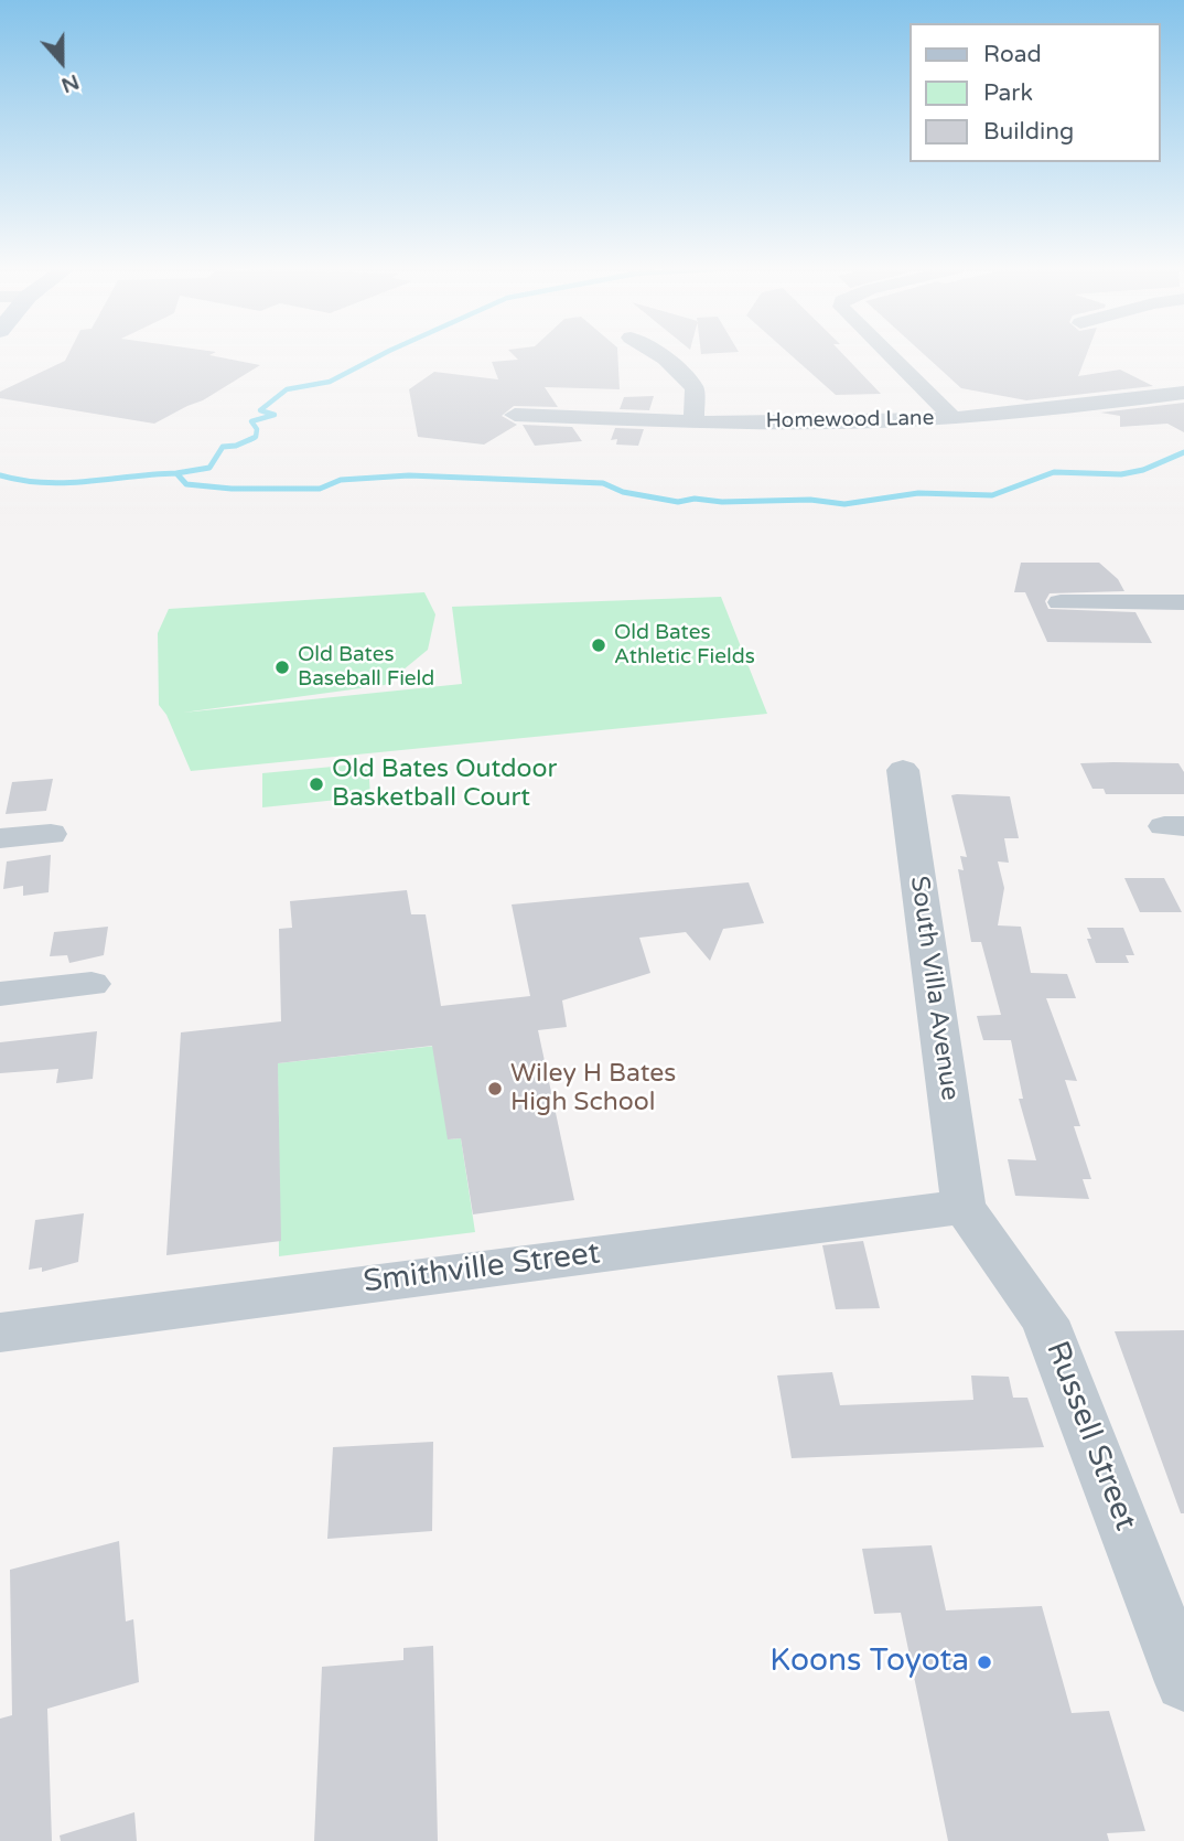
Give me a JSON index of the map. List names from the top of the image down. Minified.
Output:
{"streets":{"street":["Homewood Lane","South Villa Avenue","Smithville Street","Russell Street"]},"crossings":[["South Villa Avenue","Smithville Street"],["South Villa Avenue","Russell Street"],["Smithville Street","Russell Street"]],"places":["Old Bates Athletic Fields","Old Bates Baseball Field","Old Bates Outdoor Basketball Court","Wiley H Bates High School","Koons Toyota"],"legend":["Road","Park","Building"],"north":"bottom"}
